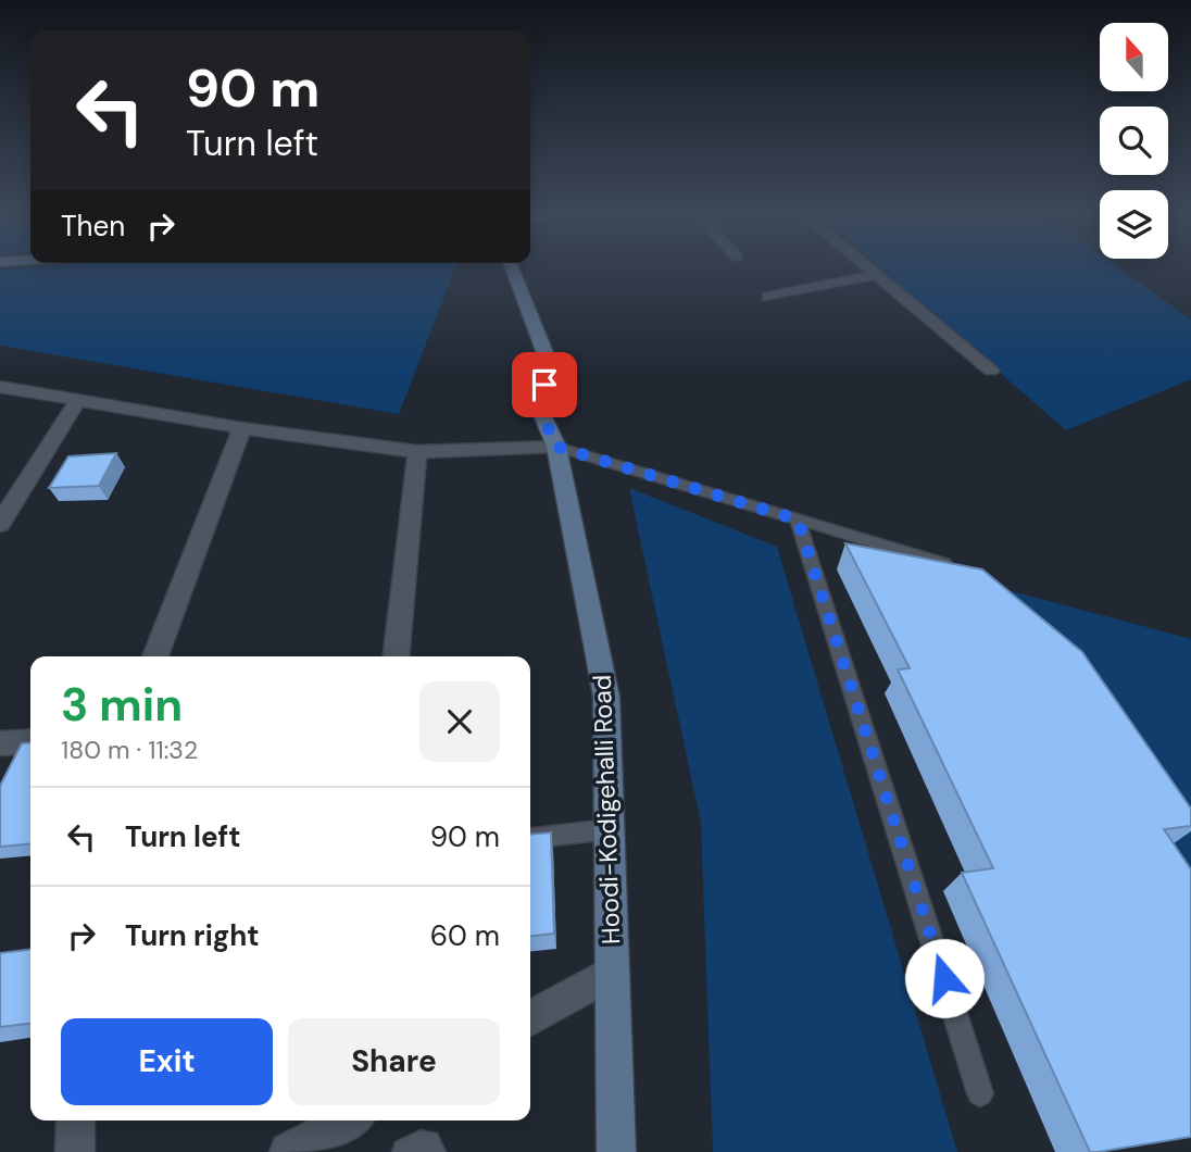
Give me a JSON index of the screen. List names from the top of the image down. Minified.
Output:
{"streets":{"street":["Hoodi-Kodigehalli Road"]},"north":"top","page":{"turn":["90 m","Turn left"],"then":"Then","heading":["3 min","180 m · 11:32"],"list":[{"name":"Turn left","value":"90 m"},{"name":"Turn right","value":"60 m"}],"buttons":["Exit","Share"]}}
